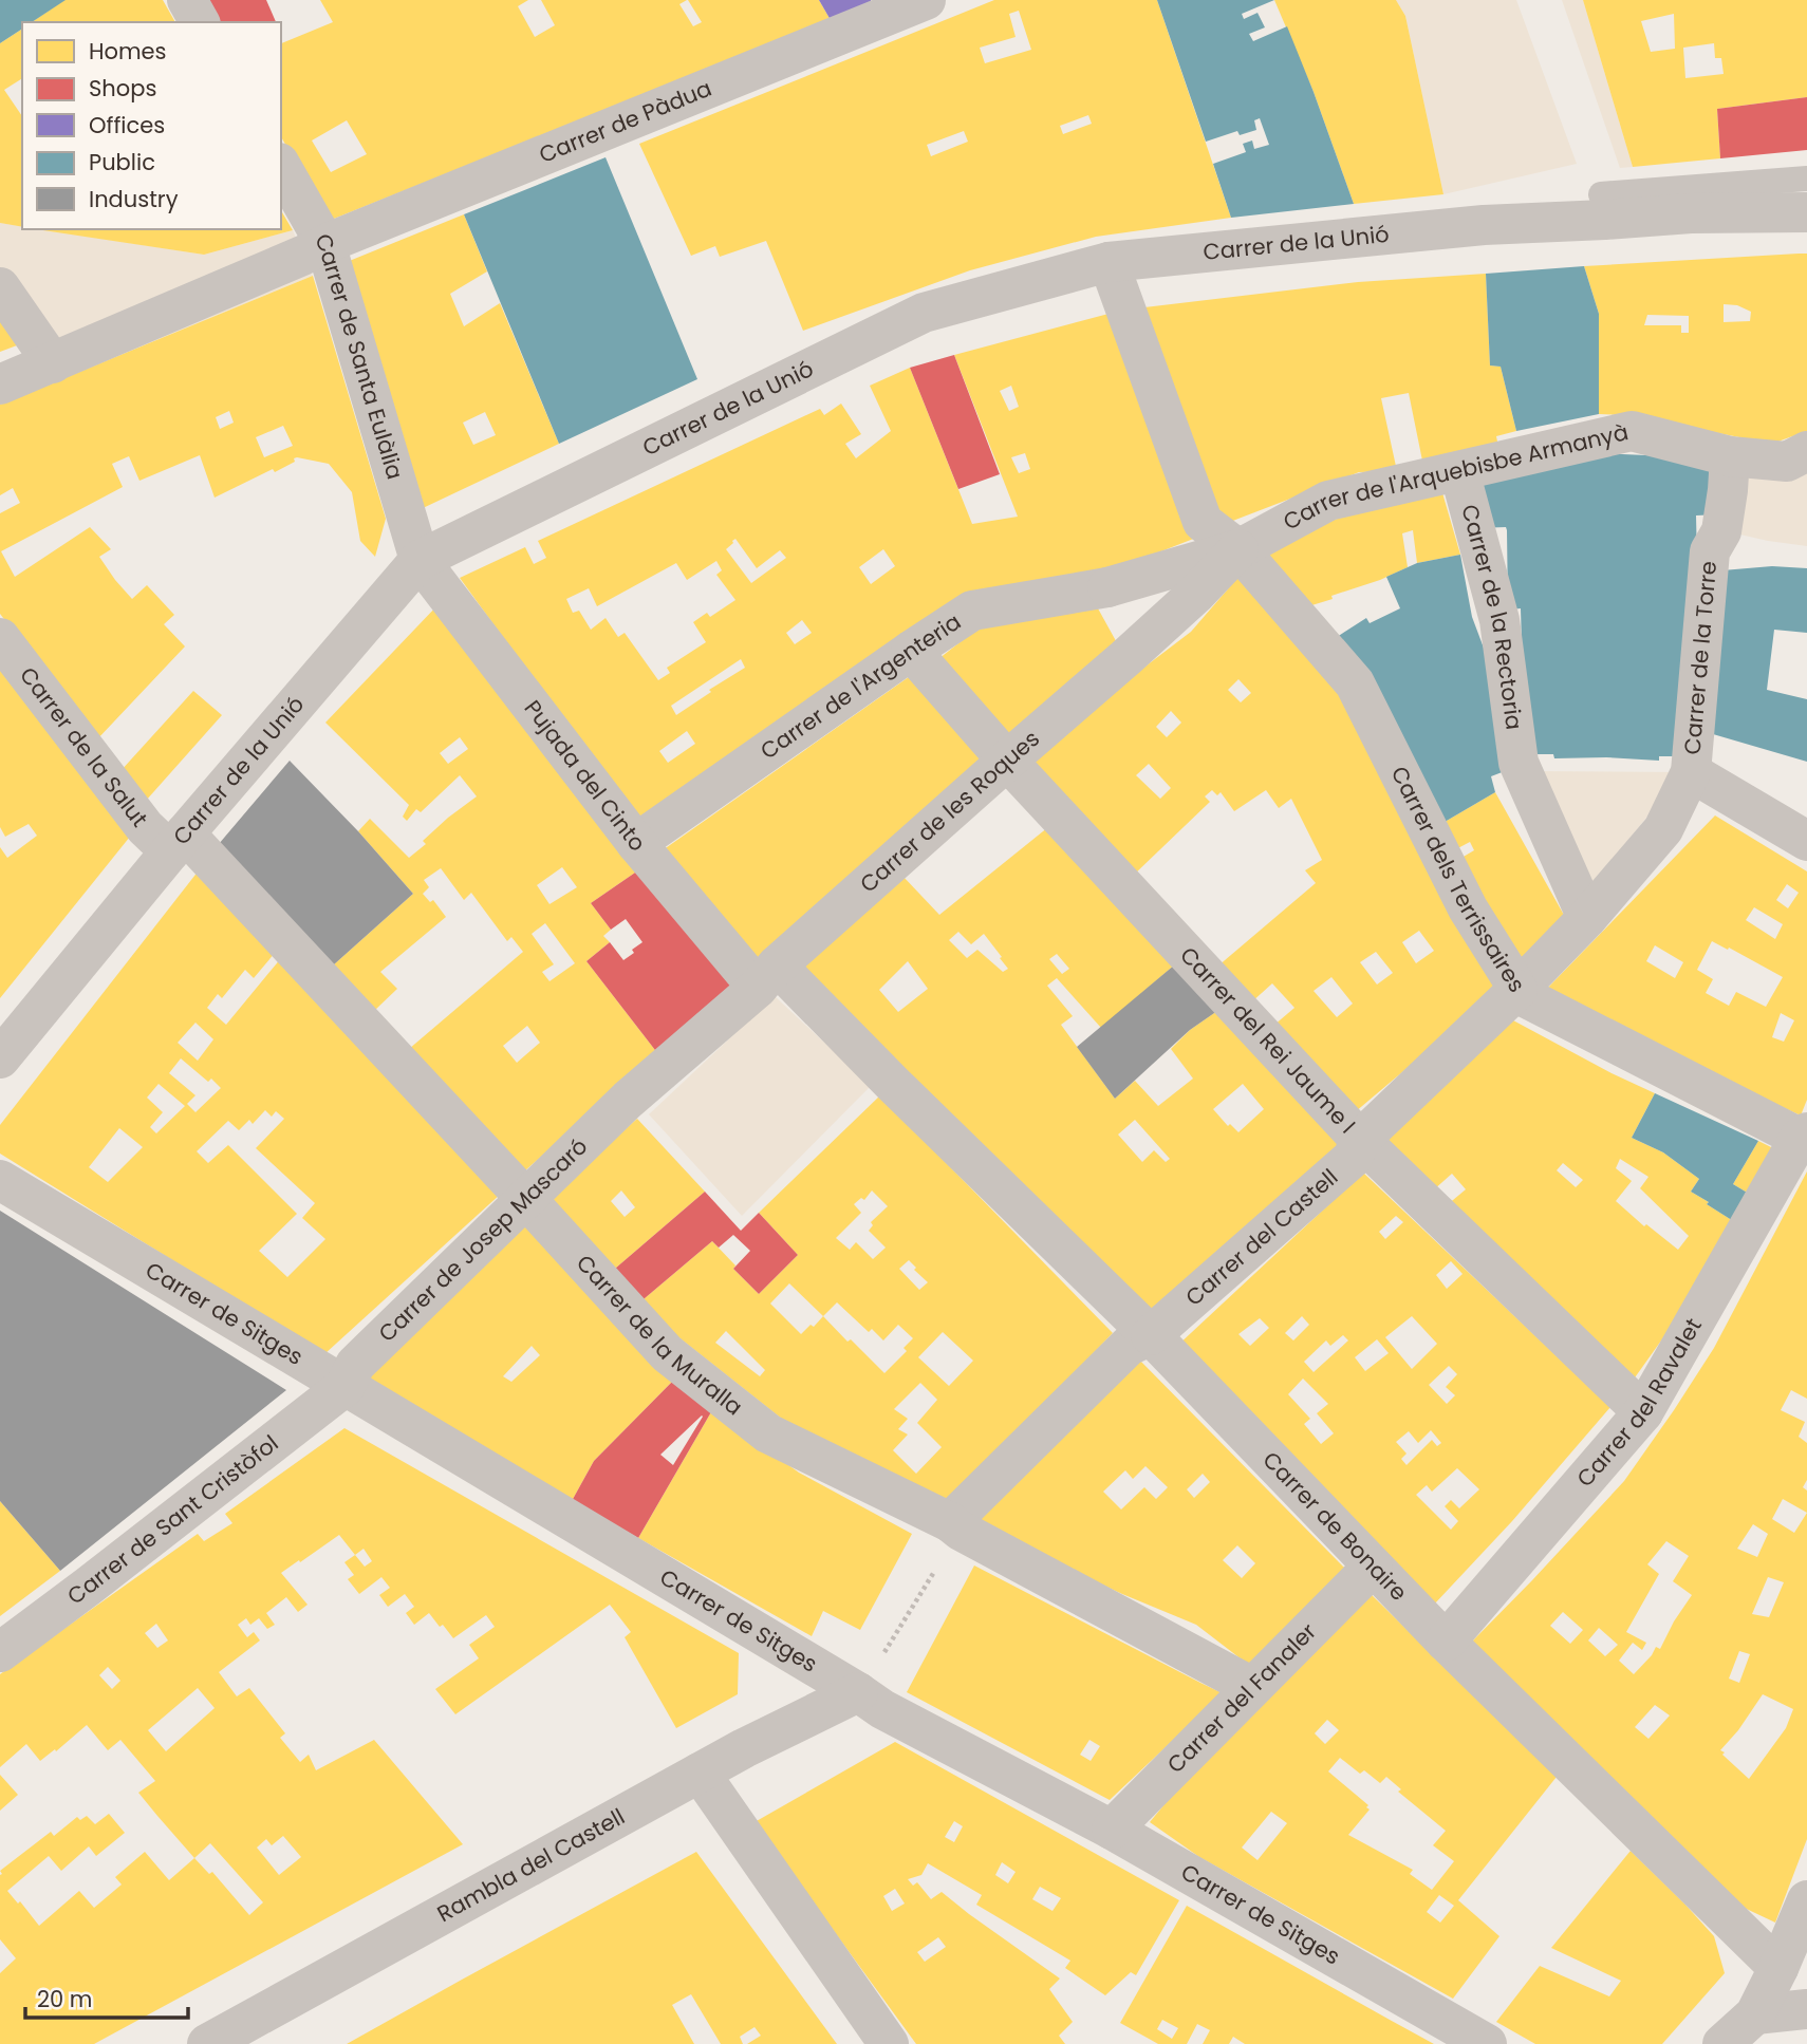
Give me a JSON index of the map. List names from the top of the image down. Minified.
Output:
{"streets":{"street":["Carrer de Pàdua","Carrer de la Unió","Carrer de Santa Eulàlia","Carrer de l'Arquebisbe Armanyà","Carrer de la Rectoria","Carrer de la Torre","Carrer de l'Argenteria","Carrer de la Salut","Pujada del Cinto","Carrer de les Roques","Carrer dels Terrissaires","Carrer del Rei Jaume I","Carrer del Castell","Carrer de Josep Mascaró","Carrer de Sitges","Carrer de la Muralla","Carrer del Ravalet","Carrer de Sant Cristòfol","Carrer de Bonaire","Carrer del Fanaler","Rambla del Castell"]},"crossings":[["Carrer de Pàdua","Carrer de Santa Eulàlia"],["Carrer de la Unió","Carrer de Santa Eulàlia"],["Carrer de la Unió","Carrer de la Salut"],["Carrer de la Unió","Pujada del Cinto"],["Carrer de la Unió","Carrer dels Terrissaires"],["Carrer de la Unió","Carrer de la Muralla"],["Carrer de Santa Eulàlia","Pujada del Cinto"],["Carrer de l'Arquebisbe Armanyà","Carrer de la Rectoria"],["Carrer de l'Arquebisbe Armanyà","Carrer de la Torre"],["Carrer de l'Arquebisbe Armanyà","Carrer de l'Argenteria"],["Carrer de l'Arquebisbe Armanyà","Carrer de les Roques"],["Carrer de l'Arquebisbe Armanyà","Carrer dels Terrissaires"],["Carrer de la Rectoria","Carrer del Castell"],["Carrer de la Torre","Carrer del Castell"],["Carrer de l'Argenteria","Pujada del Cinto"],["Carrer de l'Argenteria","Carrer de les Roques"],["Carrer de l'Argenteria","Carrer dels Terrissaires"],["Carrer de l'Argenteria","Carrer del Rei Jaume I"],["Carrer de la Salut","Carrer de la Muralla"],["Pujada del Cinto","Carrer de les Roques"],["Pujada del Cinto","Carrer de Bonaire"],["Carrer de les Roques","Carrer dels Terrissaires"],["Carrer de les Roques","Carrer del Rei Jaume I"],["Carrer de les Roques","Carrer de Josep Mascaró"],["Carrer dels Terrissaires","Carrer del Castell"],["Carrer dels Terrissaires","Carrer del Ravalet"],["Carrer del Rei Jaume I","Carrer del Castell"],["Carrer del Rei Jaume I","Carrer del Ravalet"],["Carrer del Castell","Carrer de la Muralla"],["Carrer del Castell","Carrer de Bonaire"],["Carrer de Josep Mascaró","Carrer de Sitges"],["Carrer de Josep Mascaró","Carrer de la Muralla"],["Carrer de Josep Mascaró","Carrer de Sant Cristòfol"],["Carrer de Sitges","Carrer de Sant Cristòfol"],["Carrer de Sitges","Carrer del Fanaler"],["Carrer de Sitges","Rambla del Castell"],["Carrer de la Muralla","Carrer del Fanaler"],["Carrer del Ravalet","Carrer de Bonaire"],["Carrer de Bonaire","Carrer del Fanaler"]],"legend":["Homes","Shops","Offices","Public","Industry"],"scale_bar":"20 m"}
